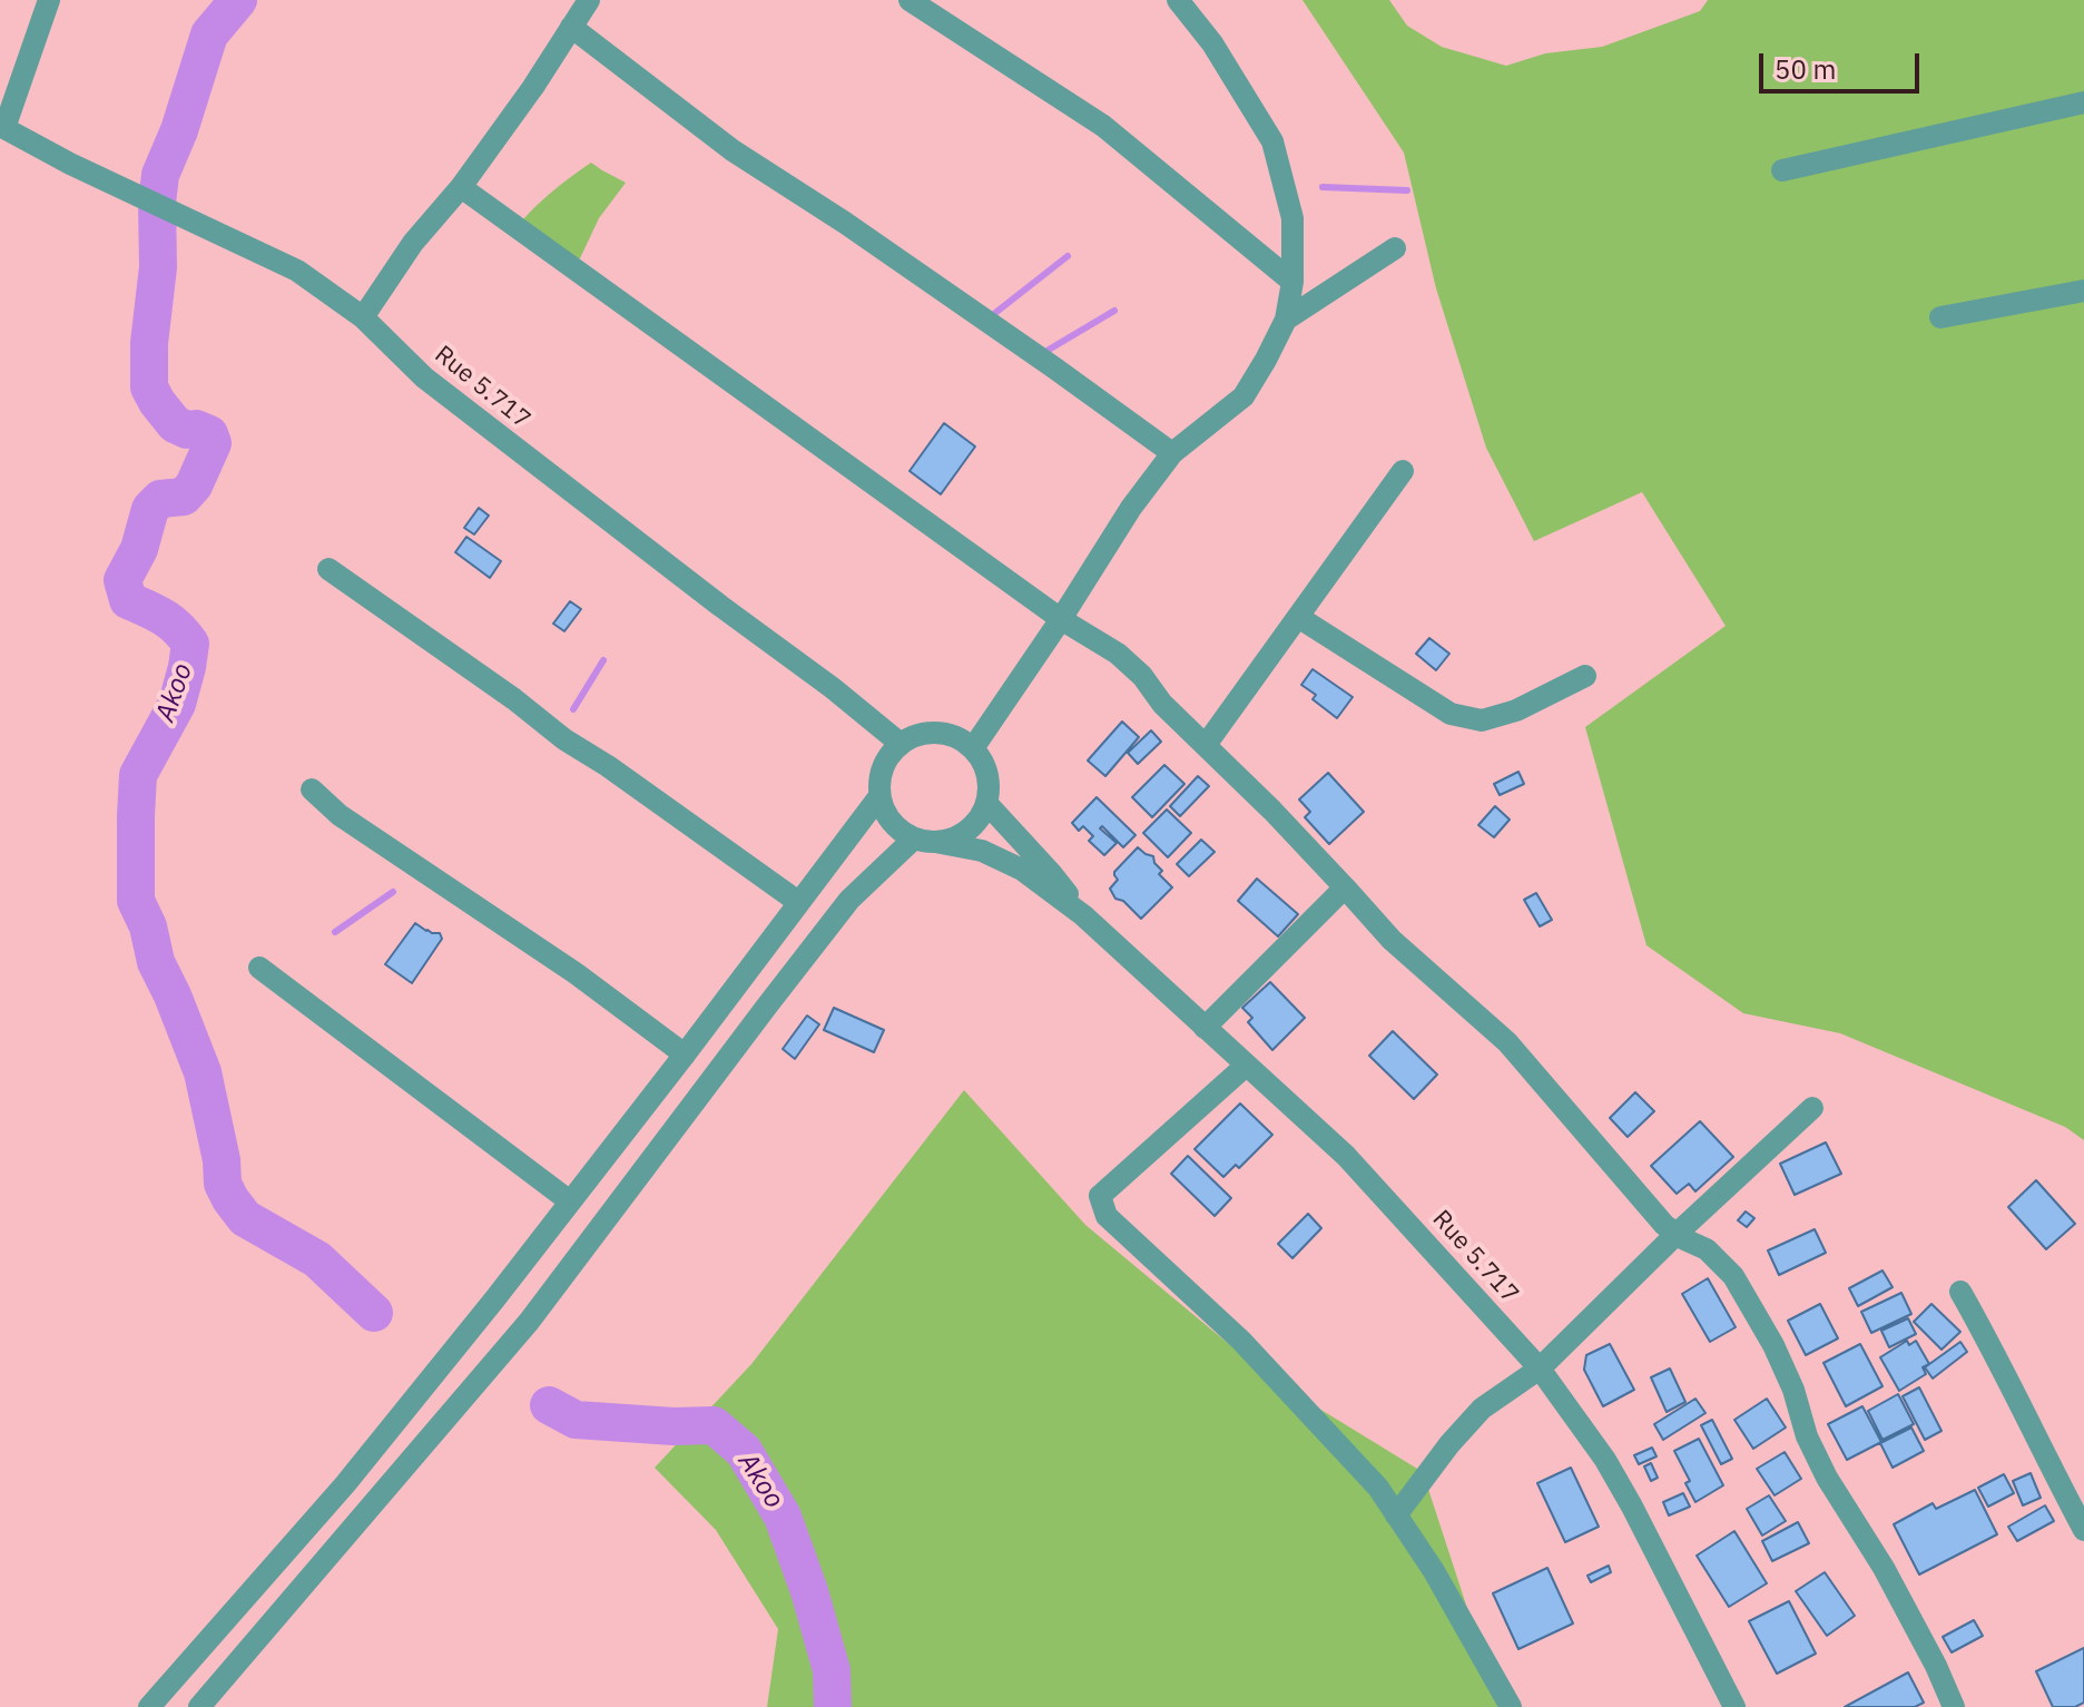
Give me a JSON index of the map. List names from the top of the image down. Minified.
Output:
{"streets":{"street":["Rue 5.717"]},"water":["Akoo"],"scale_bar":"50 m"}
